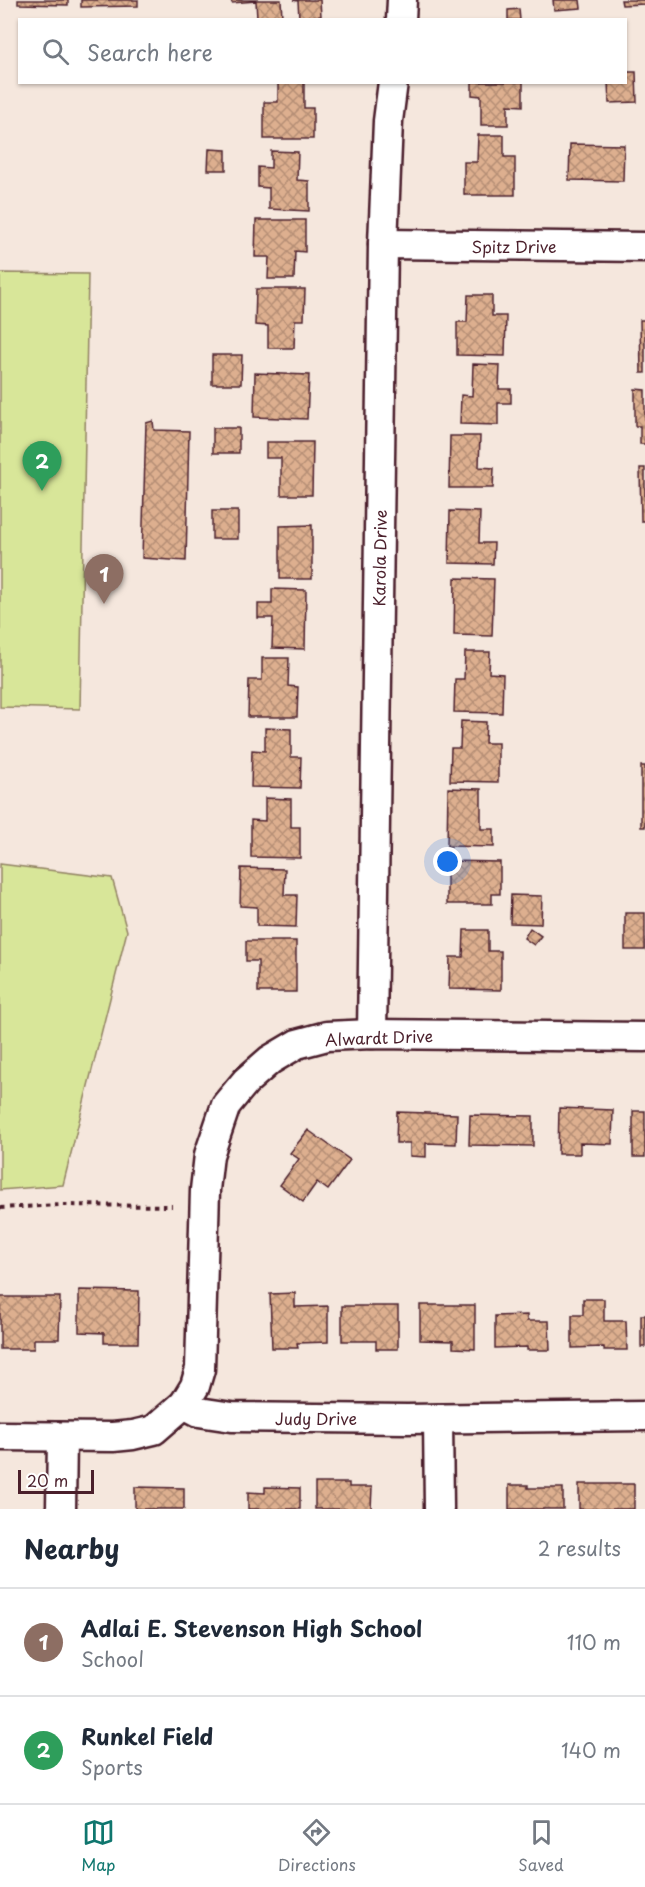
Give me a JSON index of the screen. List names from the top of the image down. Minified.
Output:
{"streets":{"street":["Spitz Drive","Karola Drive","Alwardt Drive","Judy Drive"]},"crossings":[["Spitz Drive","Karola Drive"],["Karola Drive","Alwardt Drive"],["Alwardt Drive","Judy Drive"]],"scale_bar":"20 m","page":{"search":"Search here","pins":["2","1"],"scale":"20 m","heading":["Nearby","2 results"],"list":[{"mark":"1","name":"Adlai E. Stevenson High School","note":"School","value":"110 m"},{"mark":"2","name":"Runkel Field","note":"Sports","value":"140 m"}],"nav":["Map","Directions","Saved"]}}
